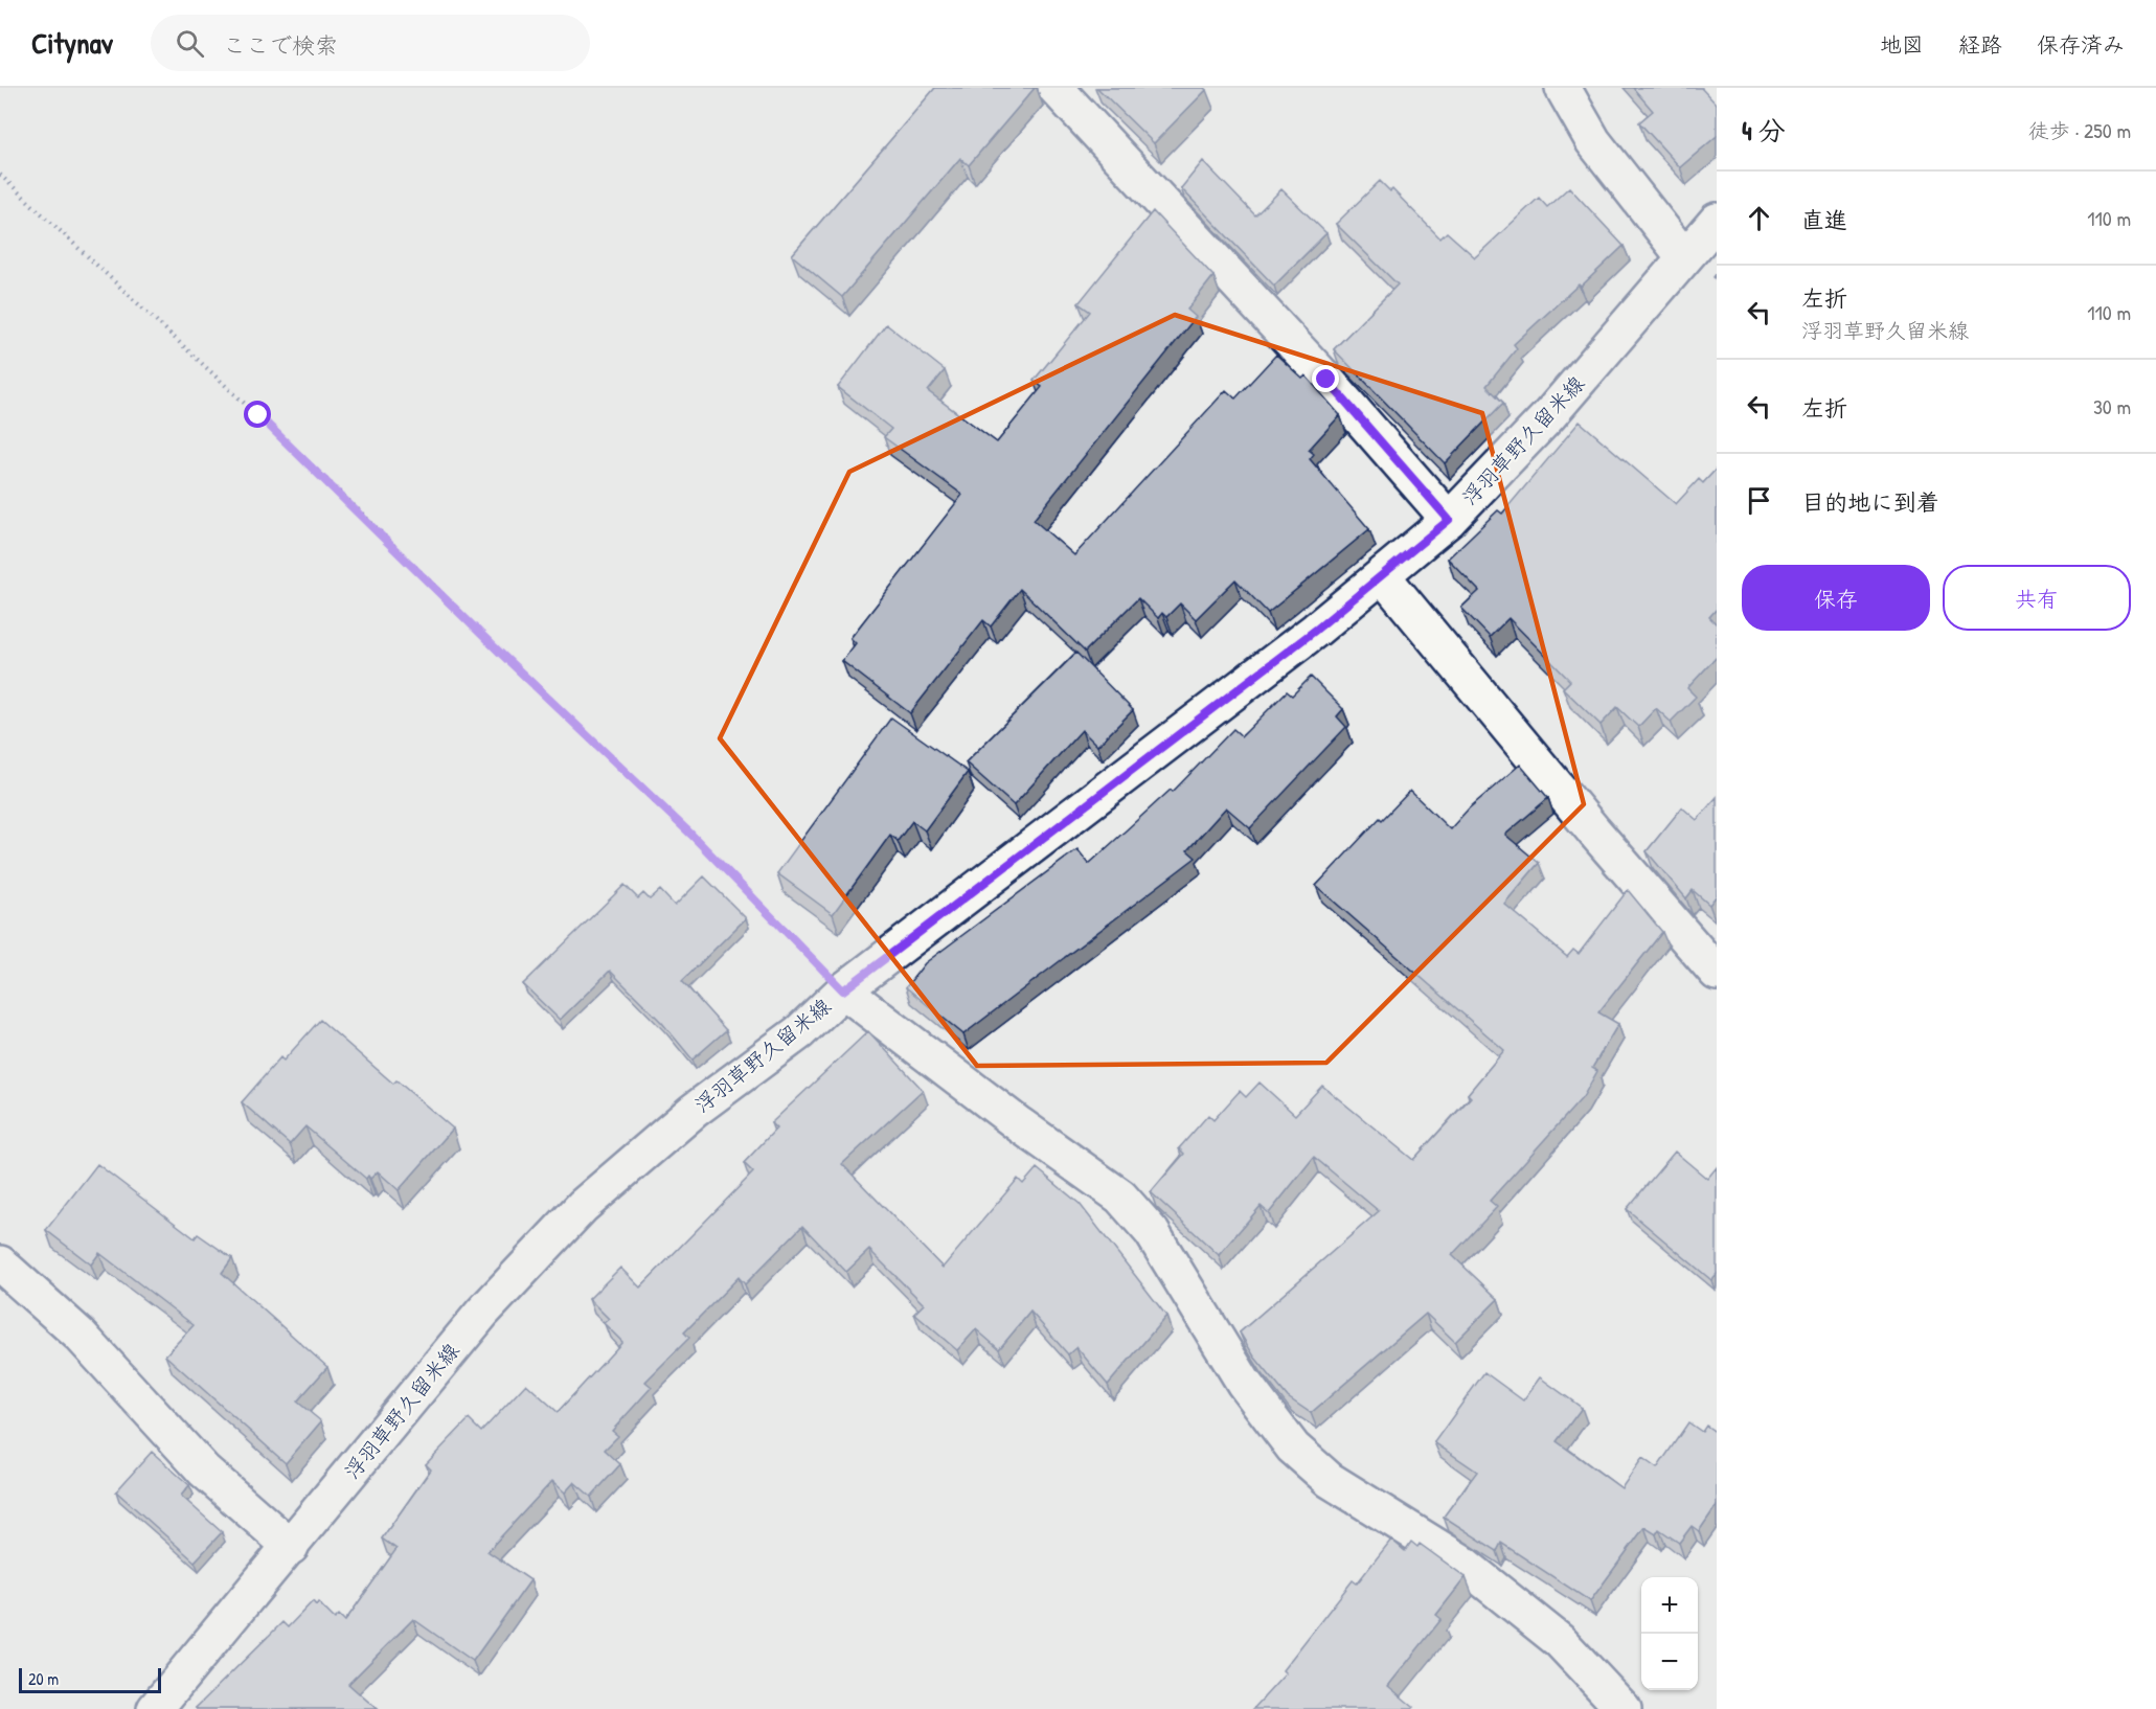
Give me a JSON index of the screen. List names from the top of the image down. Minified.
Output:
{"streets":{"street":["浮羽草野久留米線"]},"scale_bar":"20 m","page":{"header":"Citynav","search":"ここで検索","nav":["地図","経路","保存済み"],"heading":["4 分","徒歩 · 250 m"],"list":[["直進","110 m"],["左折","浮羽草野久留米線","110 m"],["左折","30 m"],"目的地に到着"],"buttons":["保存","共有"],"map_buttons":["+","−"],"scale":"20 m"}}
